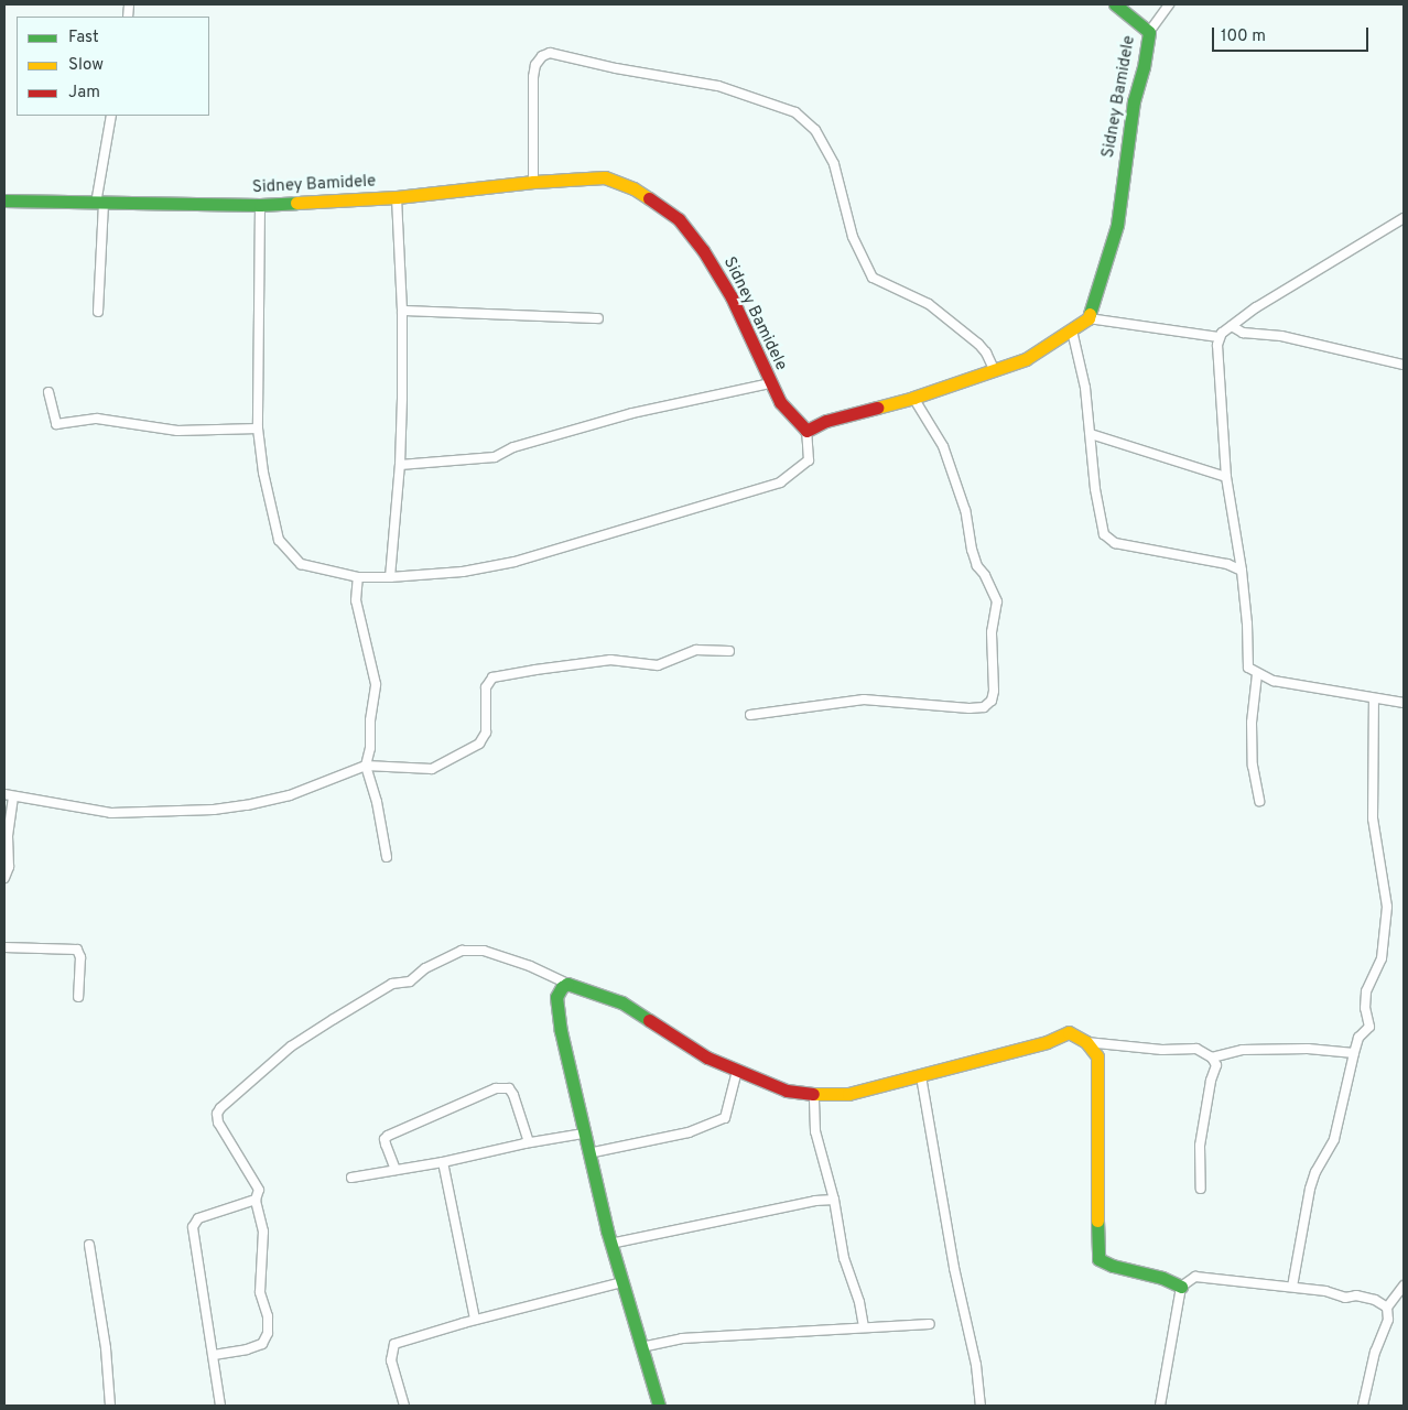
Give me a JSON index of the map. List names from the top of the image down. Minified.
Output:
{"streets":{"street":["Sidney Bamidele"]},"legend":["Fast","Slow","Jam"],"scale_bar":"100 m"}
